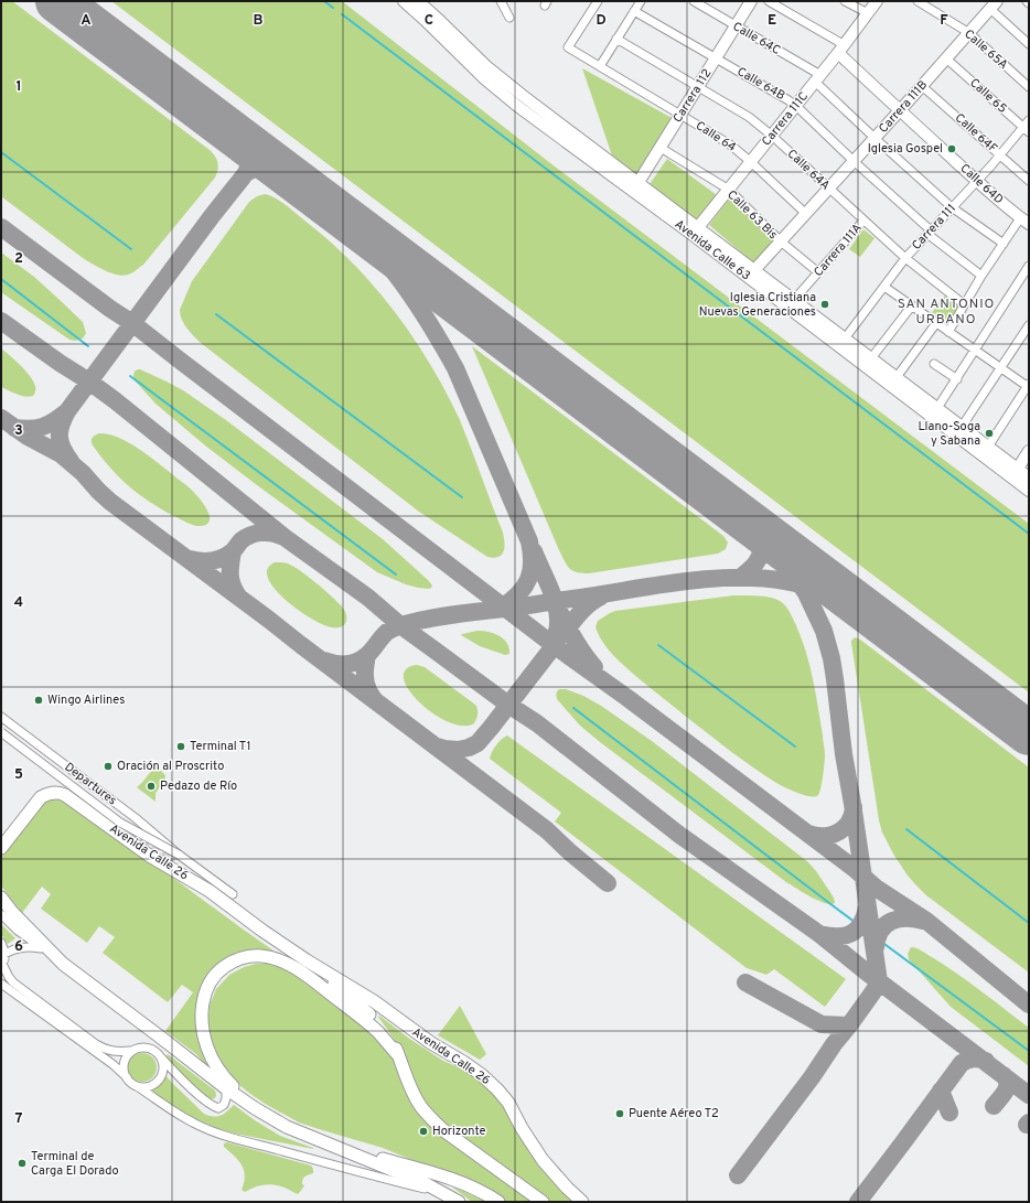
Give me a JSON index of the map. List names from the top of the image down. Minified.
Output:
{"streets":{"main road":["Carrera 112","Carrera 111B","Carrera 111C","Calle 64D","Avenida Calle 63","Avenida Calle 26"],"street":["Calle 64C","Calle 65A","Calle 64B","Calle 65","Calle 64F","Calle 64","Calle 64A","Calle 63 Bis","Carrera 111","Carrera 111A","Departures"]},"crossings":[["Calle 64C","Carrera 112"],["Calle 64C","Carrera 111B"],["Calle 64C","Carrera 111C"],["Calle 64C","Carrera 111"],["Calle 65A","Carrera 111B"],["Calle 64B","Carrera 112"],["Calle 64B","Carrera 111B"],["Calle 64B","Carrera 111C"],["Calle 64B","Carrera 111"],["Carrera 112","Calle 64"],["Carrera 112","Calle 64A"],["Carrera 112","Calle 63 Bis"],["Carrera 112","Avenida Calle 63"],["Calle 65","Carrera 111B"],["Calle 65","Carrera 111"],["Carrera 111B","Calle 64F"],["Carrera 111B","Calle 64"],["Carrera 111B","Calle 64A"],["Carrera 111B","Calle 64D"],["Carrera 111B","Calle 63 Bis"],["Carrera 111B","Avenida Calle 63"],["Carrera 111C","Calle 64"],["Carrera 111C","Calle 64A"],["Carrera 111C","Calle 64D"],["Carrera 111C","Calle 63 Bis"],["Carrera 111C","Avenida Calle 63"],["Calle 64F","Carrera 111"],["Calle 64A","Carrera 111"],["Calle 64A","Carrera 111A"],["Calle 64D","Carrera 111"],["Calle 63 Bis","Carrera 111A"],["Carrera 111","Avenida Calle 63"],["Avenida Calle 63","Carrera 111A"]],"districts":["SAN ANTONIO URBANO"],"places":["Iglesia Gospel","Iglesia Cristiana Nuevas Generaciones","Llano-Soga y Sabana","Wingo Airlines","Terminal T1","Oración al Proscrito","Pedazo de Río","Puente Aéreo T2","Horizonte","Terminal de Carga El Dorado"],"grid":{"columns":["A","B","C","D","E","F"],"rows":["1","2","3","4","5","6","7"]}}
